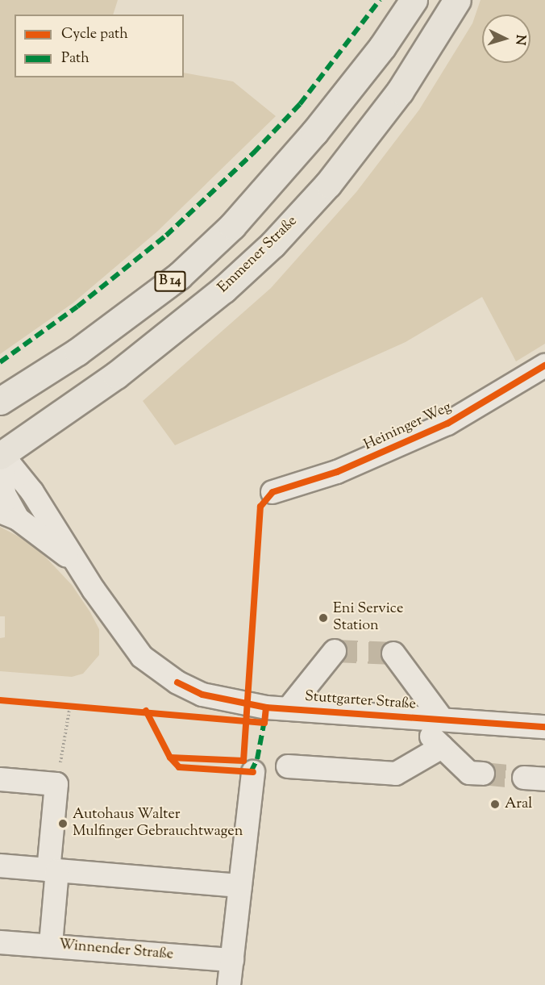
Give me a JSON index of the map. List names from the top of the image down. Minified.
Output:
{"streets":{"main road":["Emmener Straße","B 14"],"street":["Heininger Weg","Stuttgarter Straße","Winnender Straße"]},"crossings":[["Emmener Straße","Stuttgarter Straße"]],"places":["Eni Service Station","Aral","Autohaus Walter Mulfinger Gebrauchtwagen"],"legend":["Cycle path","Path"],"north":"right"}
